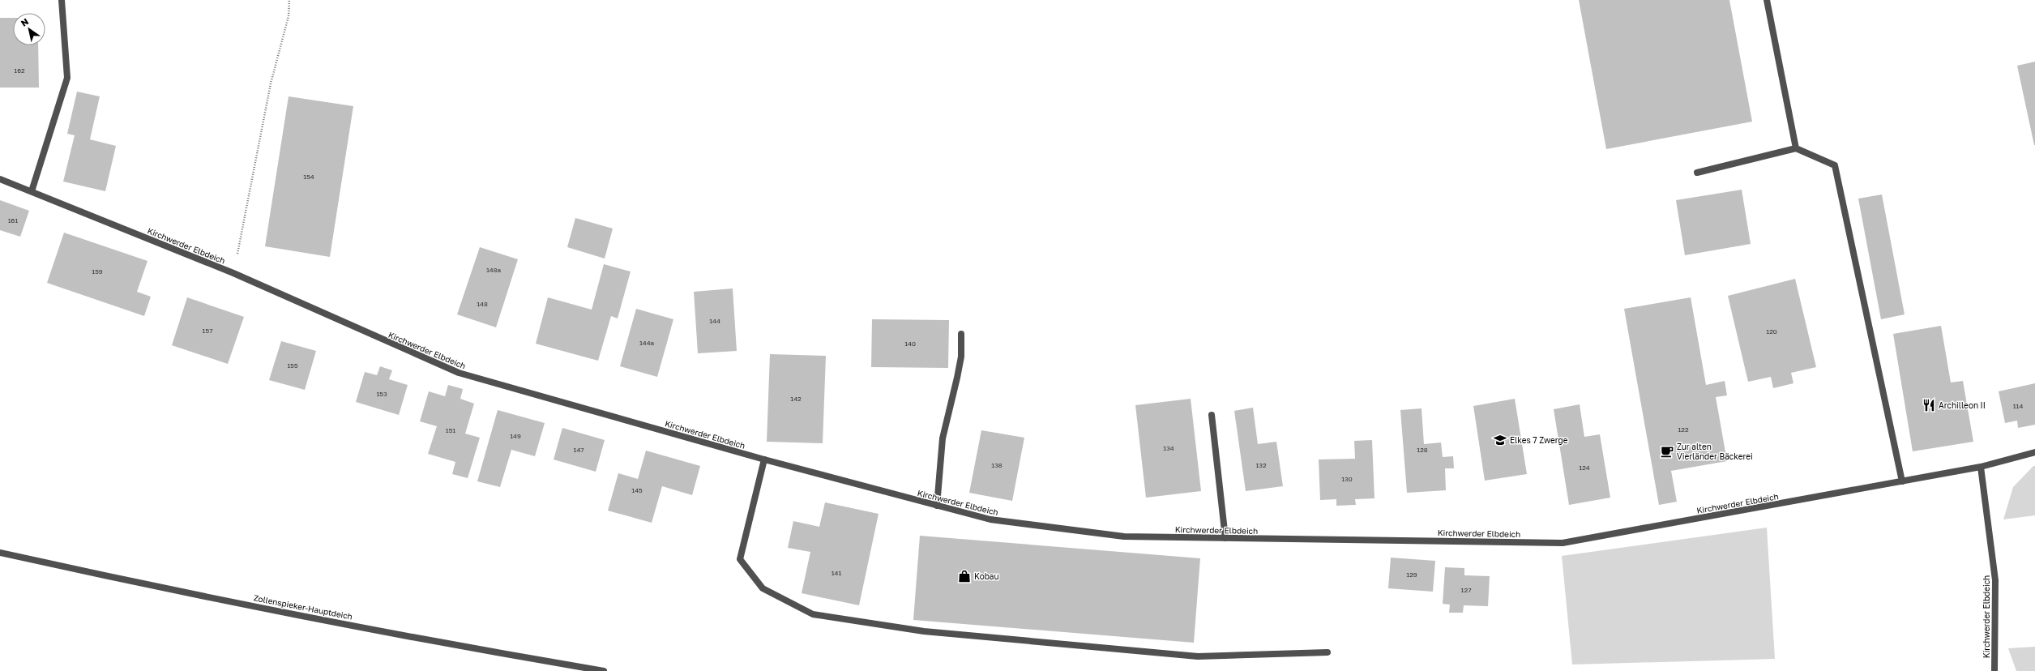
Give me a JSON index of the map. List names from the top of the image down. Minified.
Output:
{"streets":{"street":["Kirchwerder Elbdeich","Zollenspieker-Hauptdeich"]},"places":{"restaurant":["Archilleon II"],"school or university":["Elkes 7 Zwerge"],"cafe":["Zur alten Vierländer Bäckerei"],"shop":["Kobau"]},"house_numbers":["162","154","161","148a","159","148","144","157","120","144a","140","155","153","142","114","122","151","149","134","147","128","138","132","124","130","145","141","129","127"],"north":"top left"}
